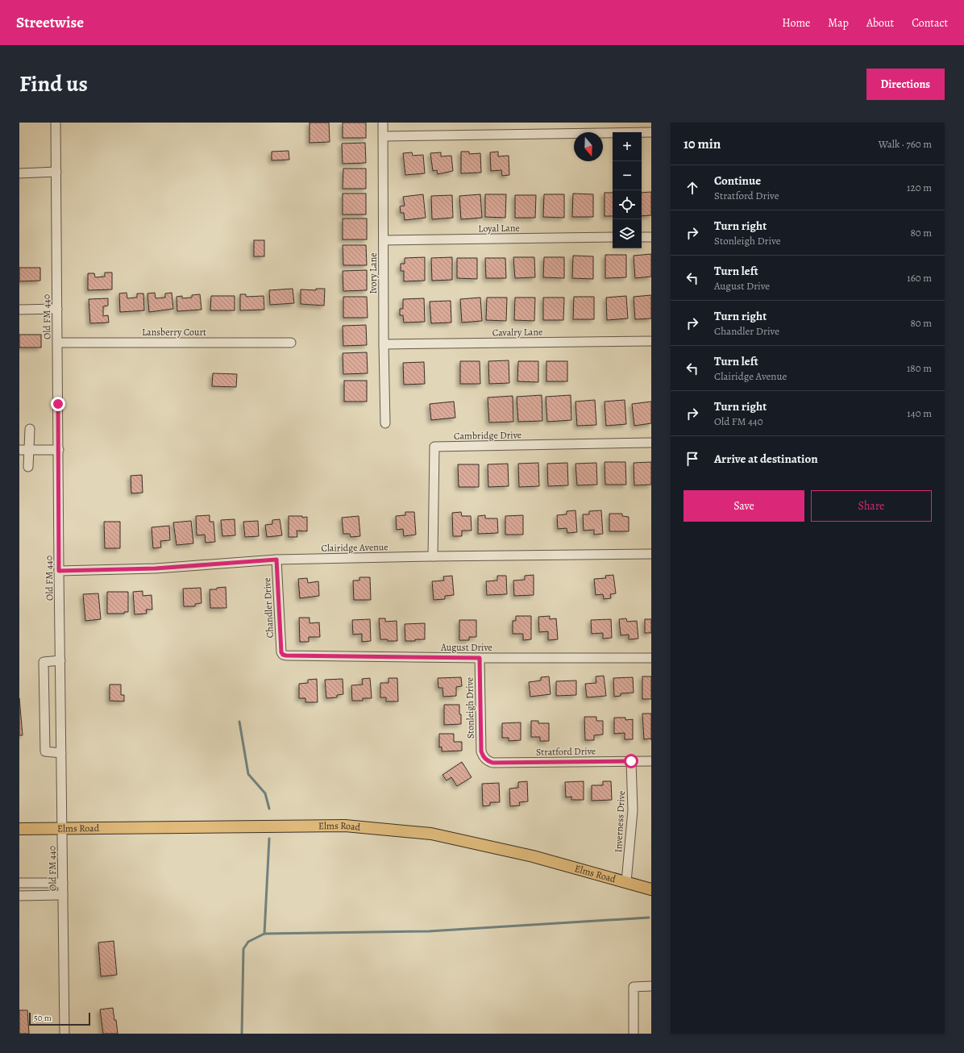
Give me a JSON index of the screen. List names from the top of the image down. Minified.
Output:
{"streets":{"main road":["Elms Road"],"street":["Loyal Lane","Ivory Lane","Old FM 440","Lansberry Court","Cavalry Lane","Cambridge Drive","Clairidge Avenue","Chandler Drive","August Drive","Stonleigh Drive","Stratford Drive","Inverness Drive"]},"crossings":[["Loyal Lane","Ivory Lane"],["Ivory Lane","Cavalry Lane"],["Old FM 440","Lansberry Court"],["Old FM 440","Clairidge Avenue"],["Old FM 440","Elms Road"],["Cambridge Drive","Clairidge Avenue"],["Clairidge Avenue","Chandler Drive"],["Chandler Drive","August Drive"],["August Drive","Stonleigh Drive"],["Stonleigh Drive","Stratford Drive"],["Stratford Drive","Inverness Drive"],["Inverness Drive","Elms Road"]],"scale_bar":"50 m","north":"bottom","page":{"header":"Streetwise","nav":["Home","Map","About","Contact"],"title":"Find us","buttons":["Directions",["Save","Share"]],"heading":["10 min","Walk · 760 m"],"map_buttons":["+","−"],"list":[["Continue","Stratford Drive","120 m"],["Turn right","Stonleigh Drive","80 m"],["Turn left","August Drive","160 m"],["Turn right","Chandler Drive","80 m"],["Turn left","Clairidge Avenue","180 m"],["Turn right","Old FM 440","140 m"],"Arrive at destination"],"scale":"50 m"}}
